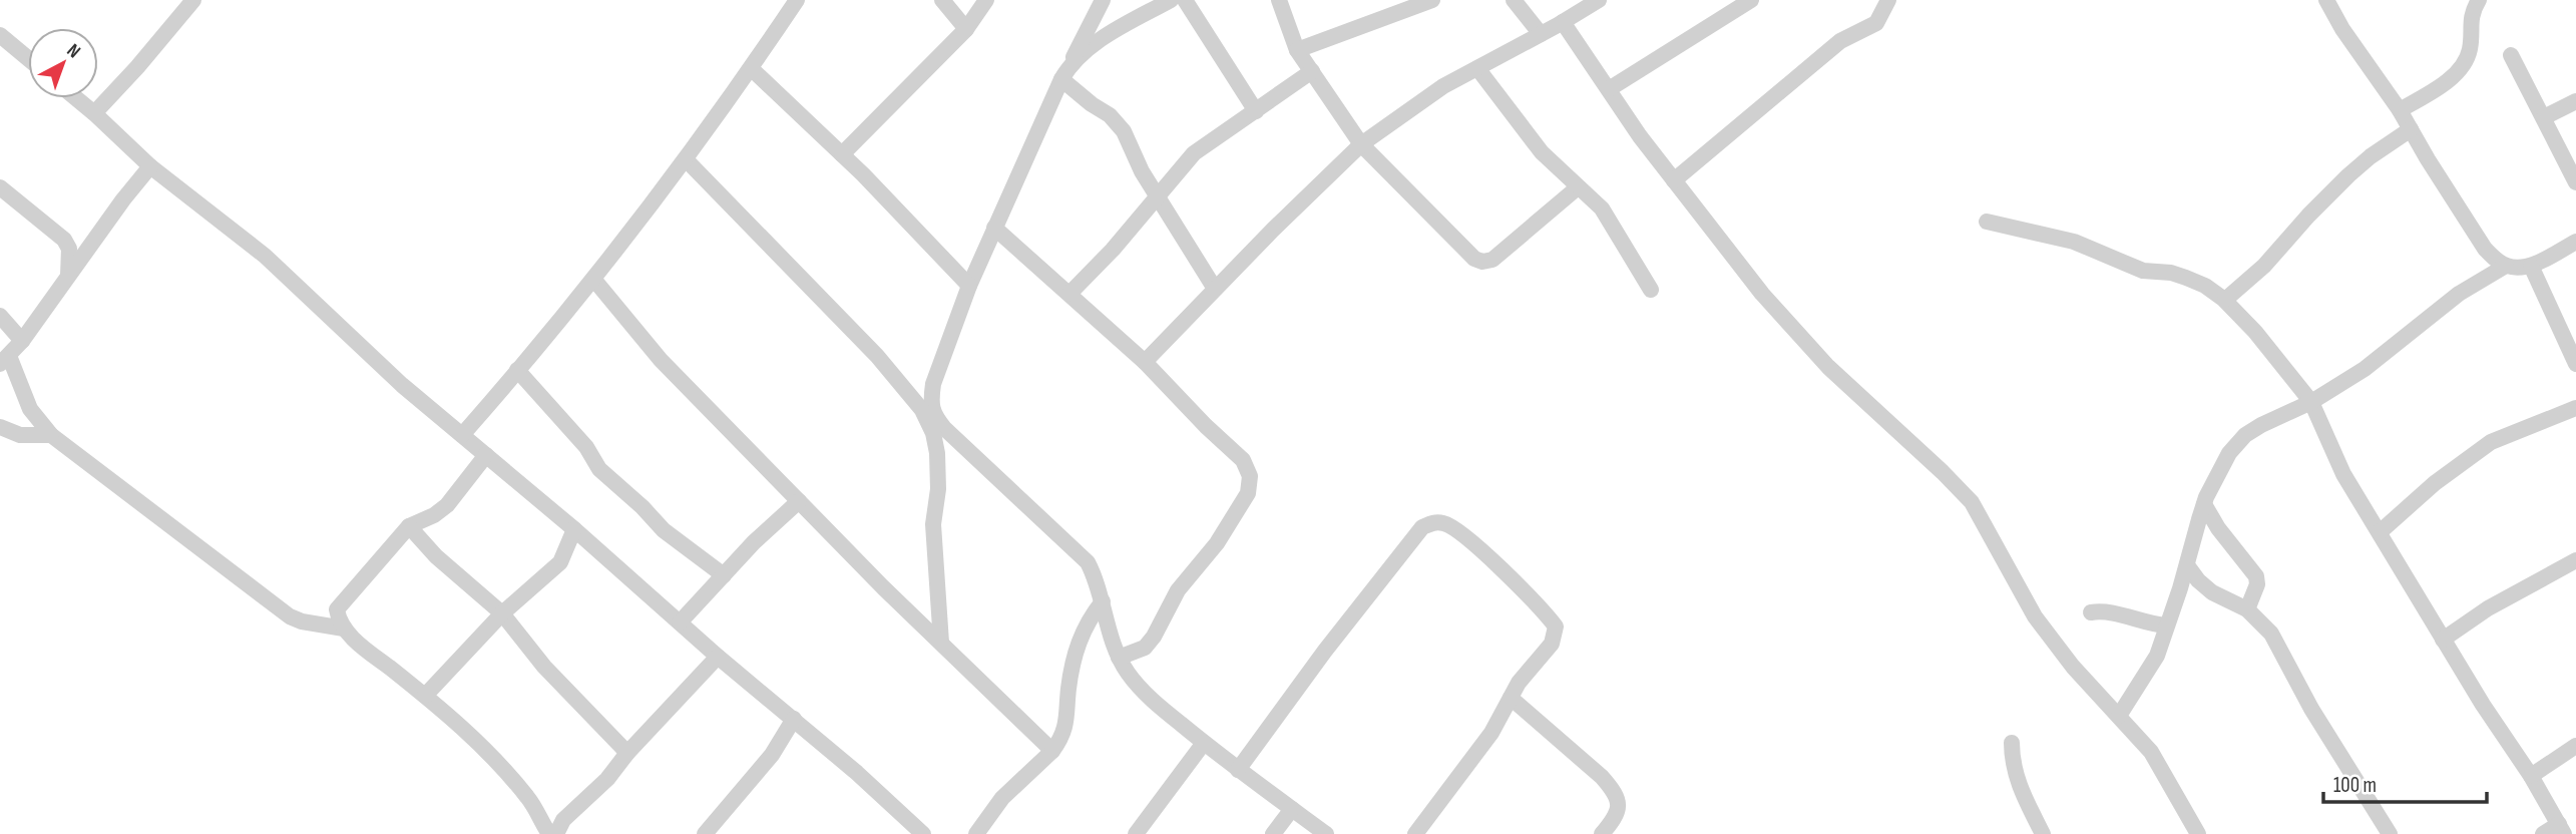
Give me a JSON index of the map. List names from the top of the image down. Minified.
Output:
{"scale_bar":"100 m","north":"top right"}
